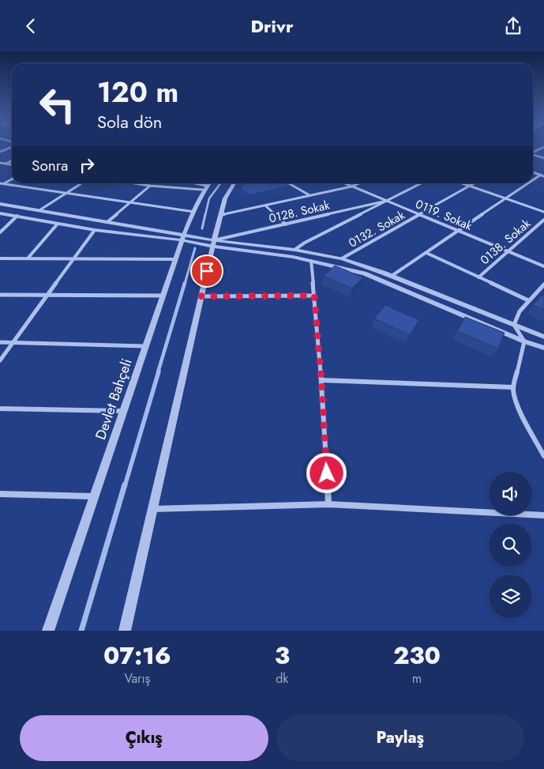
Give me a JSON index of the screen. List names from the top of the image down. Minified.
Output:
{"streets":{"street":["0128. Sokak","0119. Sokak","0132. Sokak","0138. Sokak","Devlet Bahçeli"]},"crossings":[["0128. Sokak","0119. Sokak"],["0119. Sokak","0132. Sokak"],["0119. Sokak","0138. Sokak"]],"page":{"header":"Drivr","turn":["120 m","Sola dön"],"then":"Sonra","eta":["07:16","Varış","3","dk","230","m"],"buttons":["Çıkış","Paylaş"]}}
